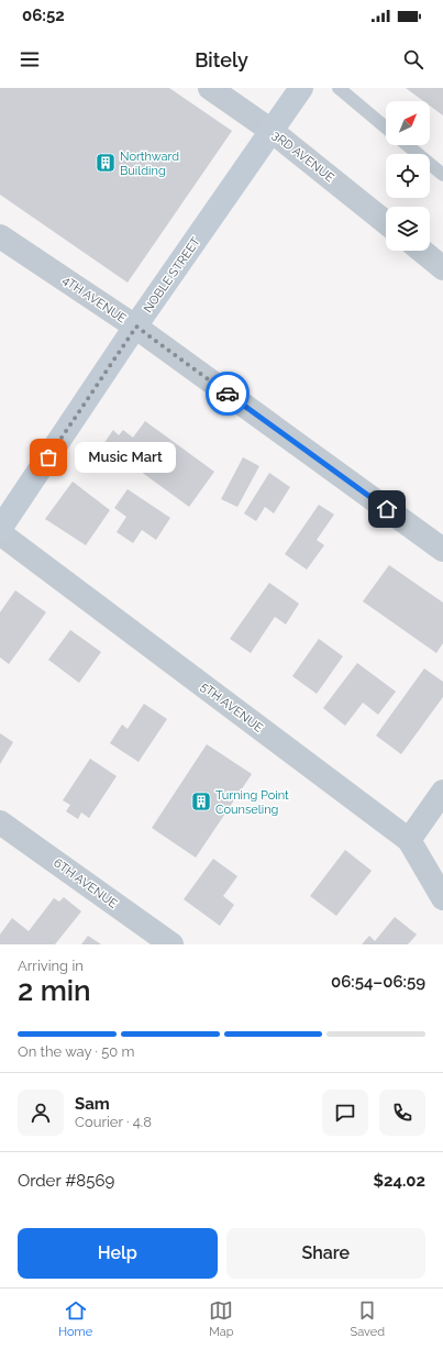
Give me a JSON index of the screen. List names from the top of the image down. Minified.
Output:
{"streets":{"street":["3RD AVENUE","NOBLE STREET","4TH AVENUE","5TH AVENUE","6TH AVENUE"]},"crossings":[["3RD AVENUE","NOBLE STREET"],["NOBLE STREET","4TH AVENUE"]],"places":{"building":["Northward Building","Turning Point Counseling"],"other":["Music Mart"]},"north":"top right","page":{"status":"06:52","header":"Bitely","bubble":"Music Mart","heading":["2 min","Arriving in","06:54–06:59"],"panel":["Sam","Courier · 4.8","Order #8569","$24.02"],"bar":"On the way · 50 m","buttons":["Help","Share"],"tabs":["Home","Map","Saved"]}}
